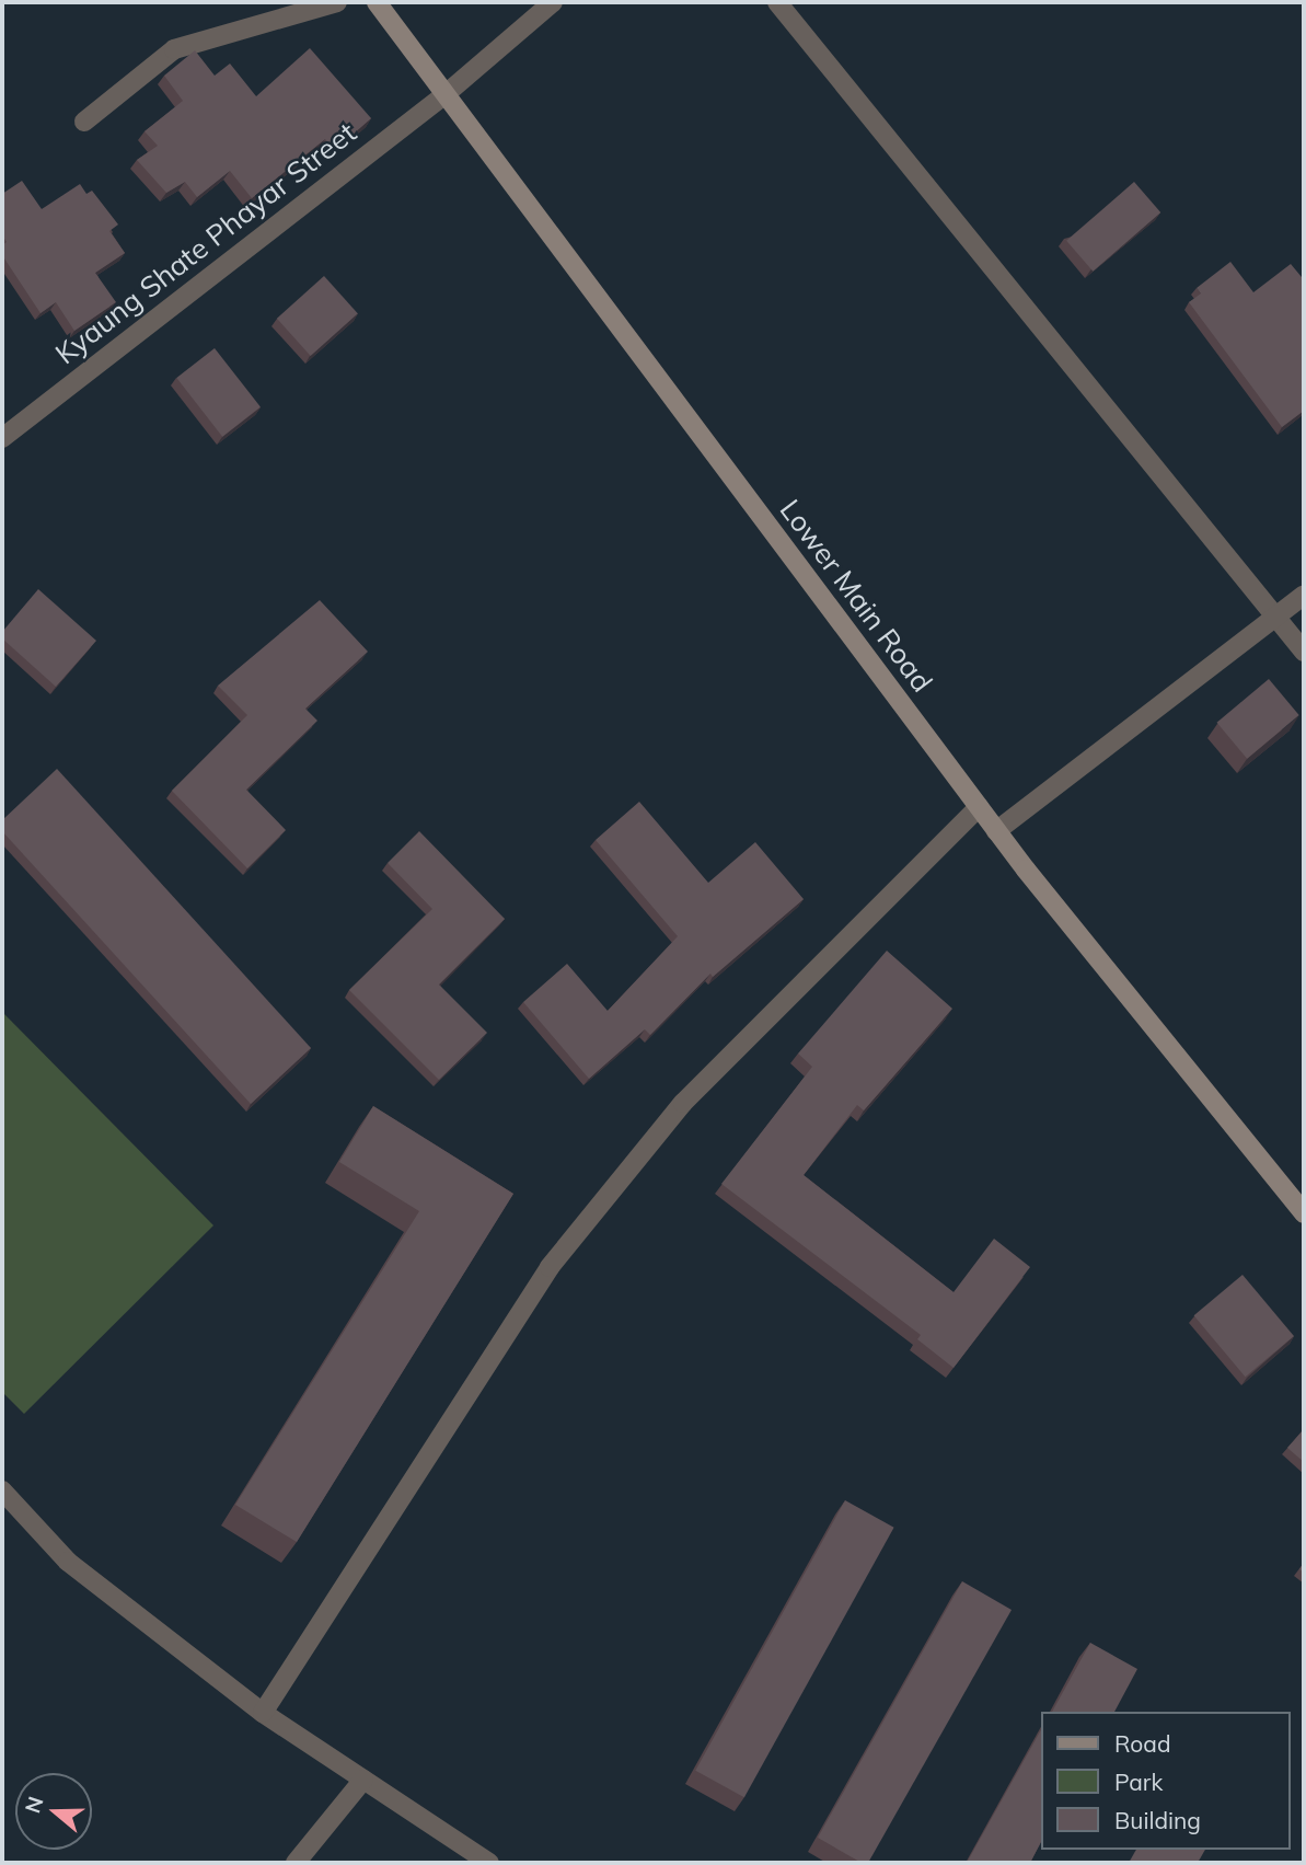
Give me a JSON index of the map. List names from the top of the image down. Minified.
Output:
{"streets":{"main road":["Lower Main Road"],"lane":["Kyaung Shate Phayar Street"]},"crossings":[["Kyaung Shate Phayar Street","Lower Main Road"]],"legend":["Road","Park","Building"],"north":"left"}
